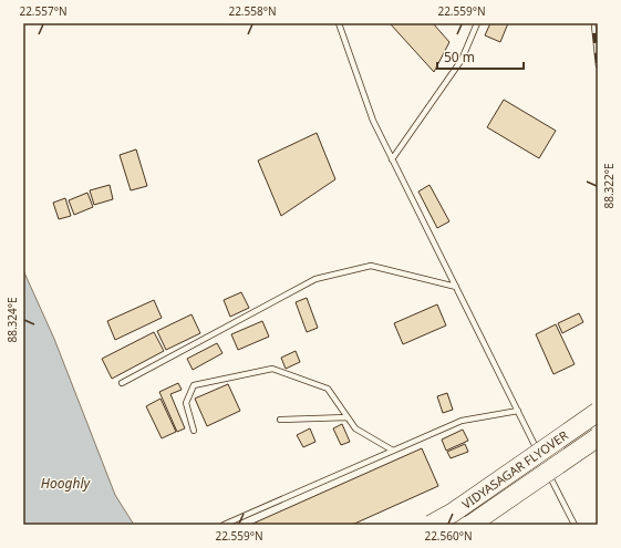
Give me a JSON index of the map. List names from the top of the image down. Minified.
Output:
{"streets":{"highway":["VIDYASAGAR FLYOVER"]},"water":["Hooghly"],"scale_bar":"50 m","coordinates":["22.557°N","22.558°N","22.559°N","88.322°E","88.324°E","22.560°N"]}
